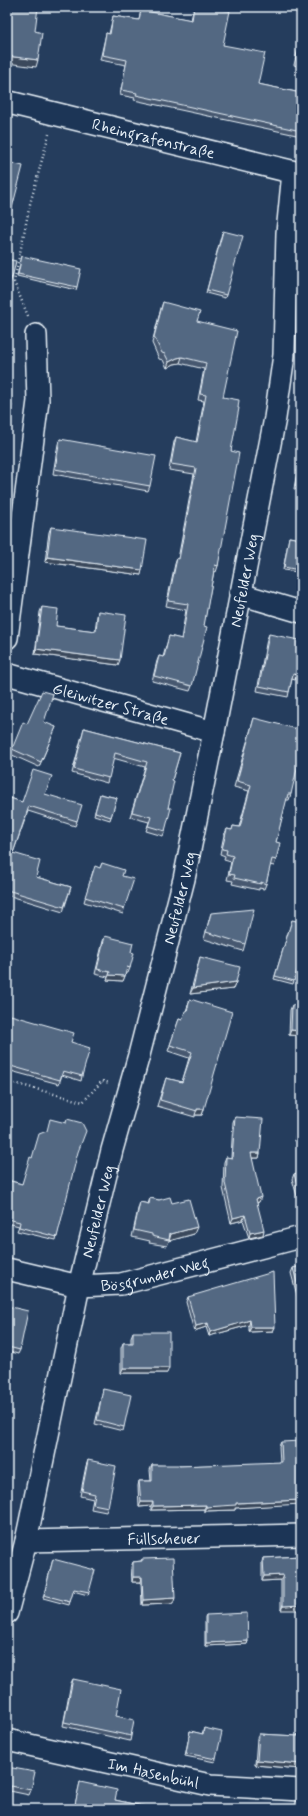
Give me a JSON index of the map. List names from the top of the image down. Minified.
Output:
{"streets":{"street":["Rheingrafenstraße","Neufelder Weg","Gleiwitzer Straße","Bösgrunder Weg","Füllscheuer","Im Hasenbühl"]},"crossings":[["Rheingrafenstraße","Neufelder Weg"],["Neufelder Weg","Gleiwitzer Straße"],["Neufelder Weg","Bösgrunder Weg"],["Neufelder Weg","Füllscheuer"]]}
